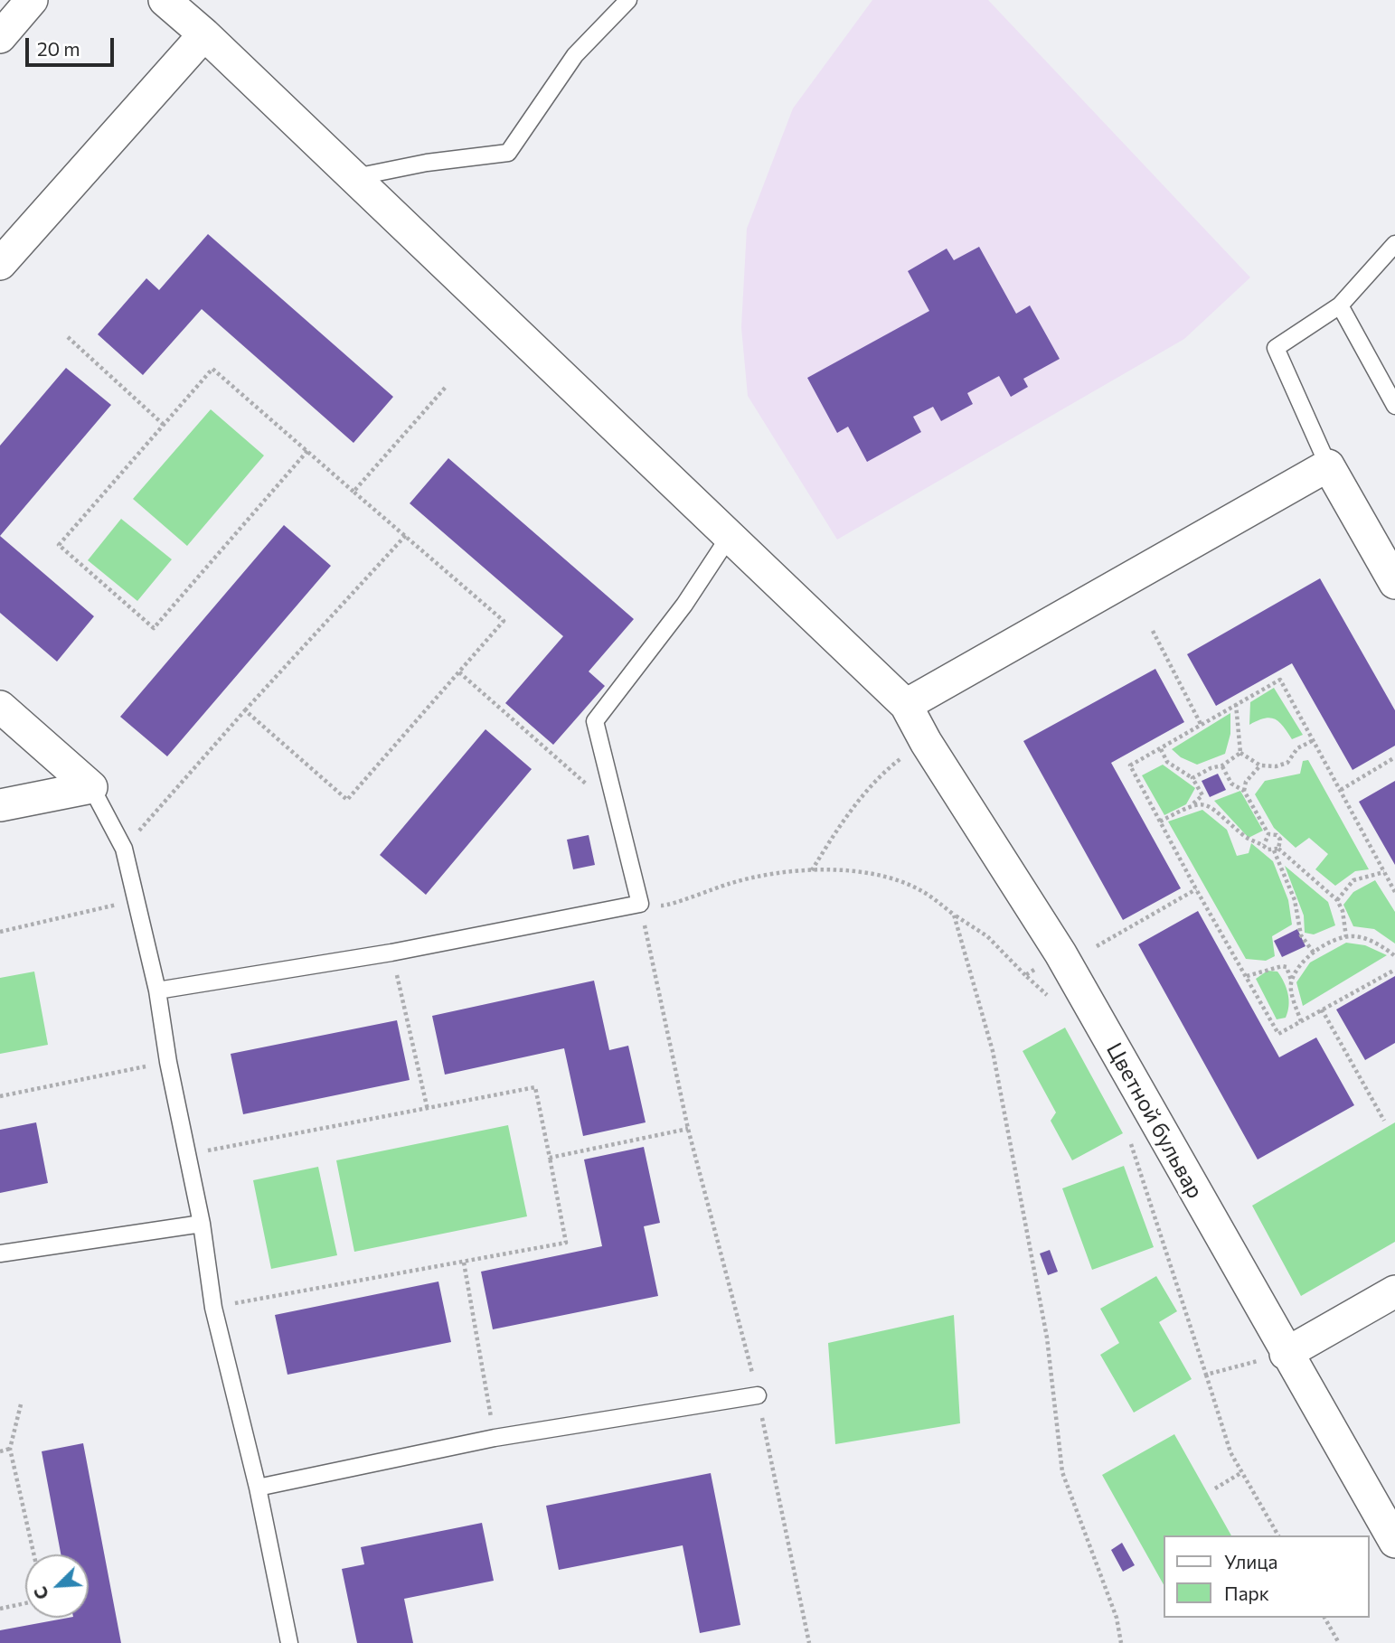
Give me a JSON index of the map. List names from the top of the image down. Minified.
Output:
{"streets":{"street":["Цветной бульвар"]},"legend":["Улица","Парк"],"scale_bar":"20 m","north":"bottom left"}
